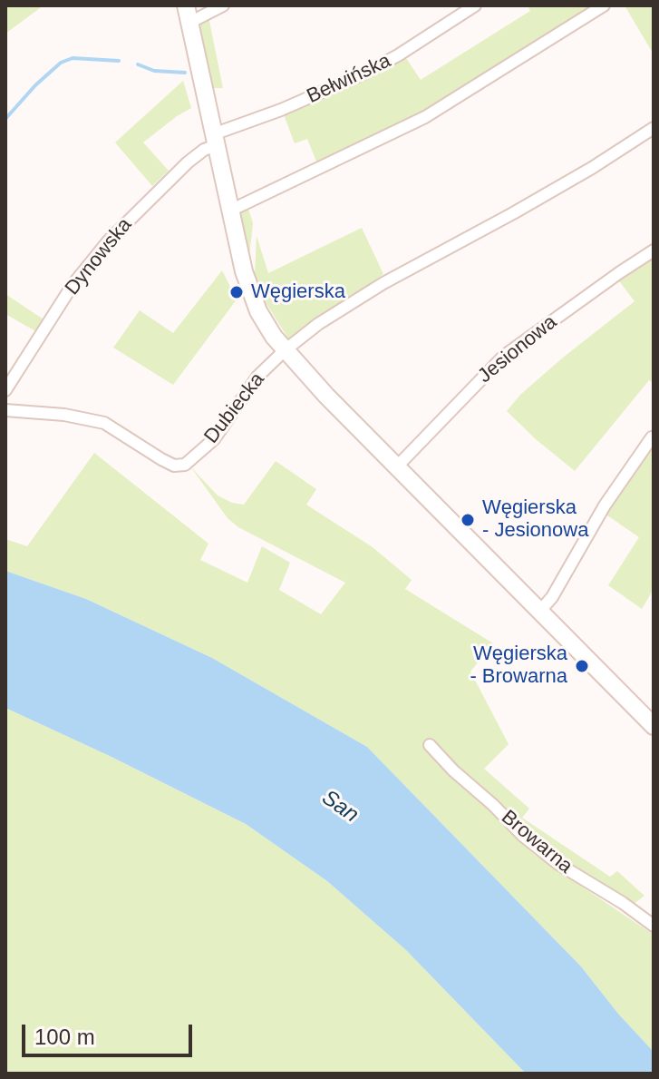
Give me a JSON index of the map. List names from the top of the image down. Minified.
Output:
{"streets":{"street":["Bełwińska","Dynowska","Jesionowa","Dubiecka","Browarna"]},"crossings":[["Bełwińska","Dynowska"]],"water":["San"],"places":["Węgierska","Węgierska - Jesionowa","Węgierska - Browarna"],"scale_bar":"100 m"}
